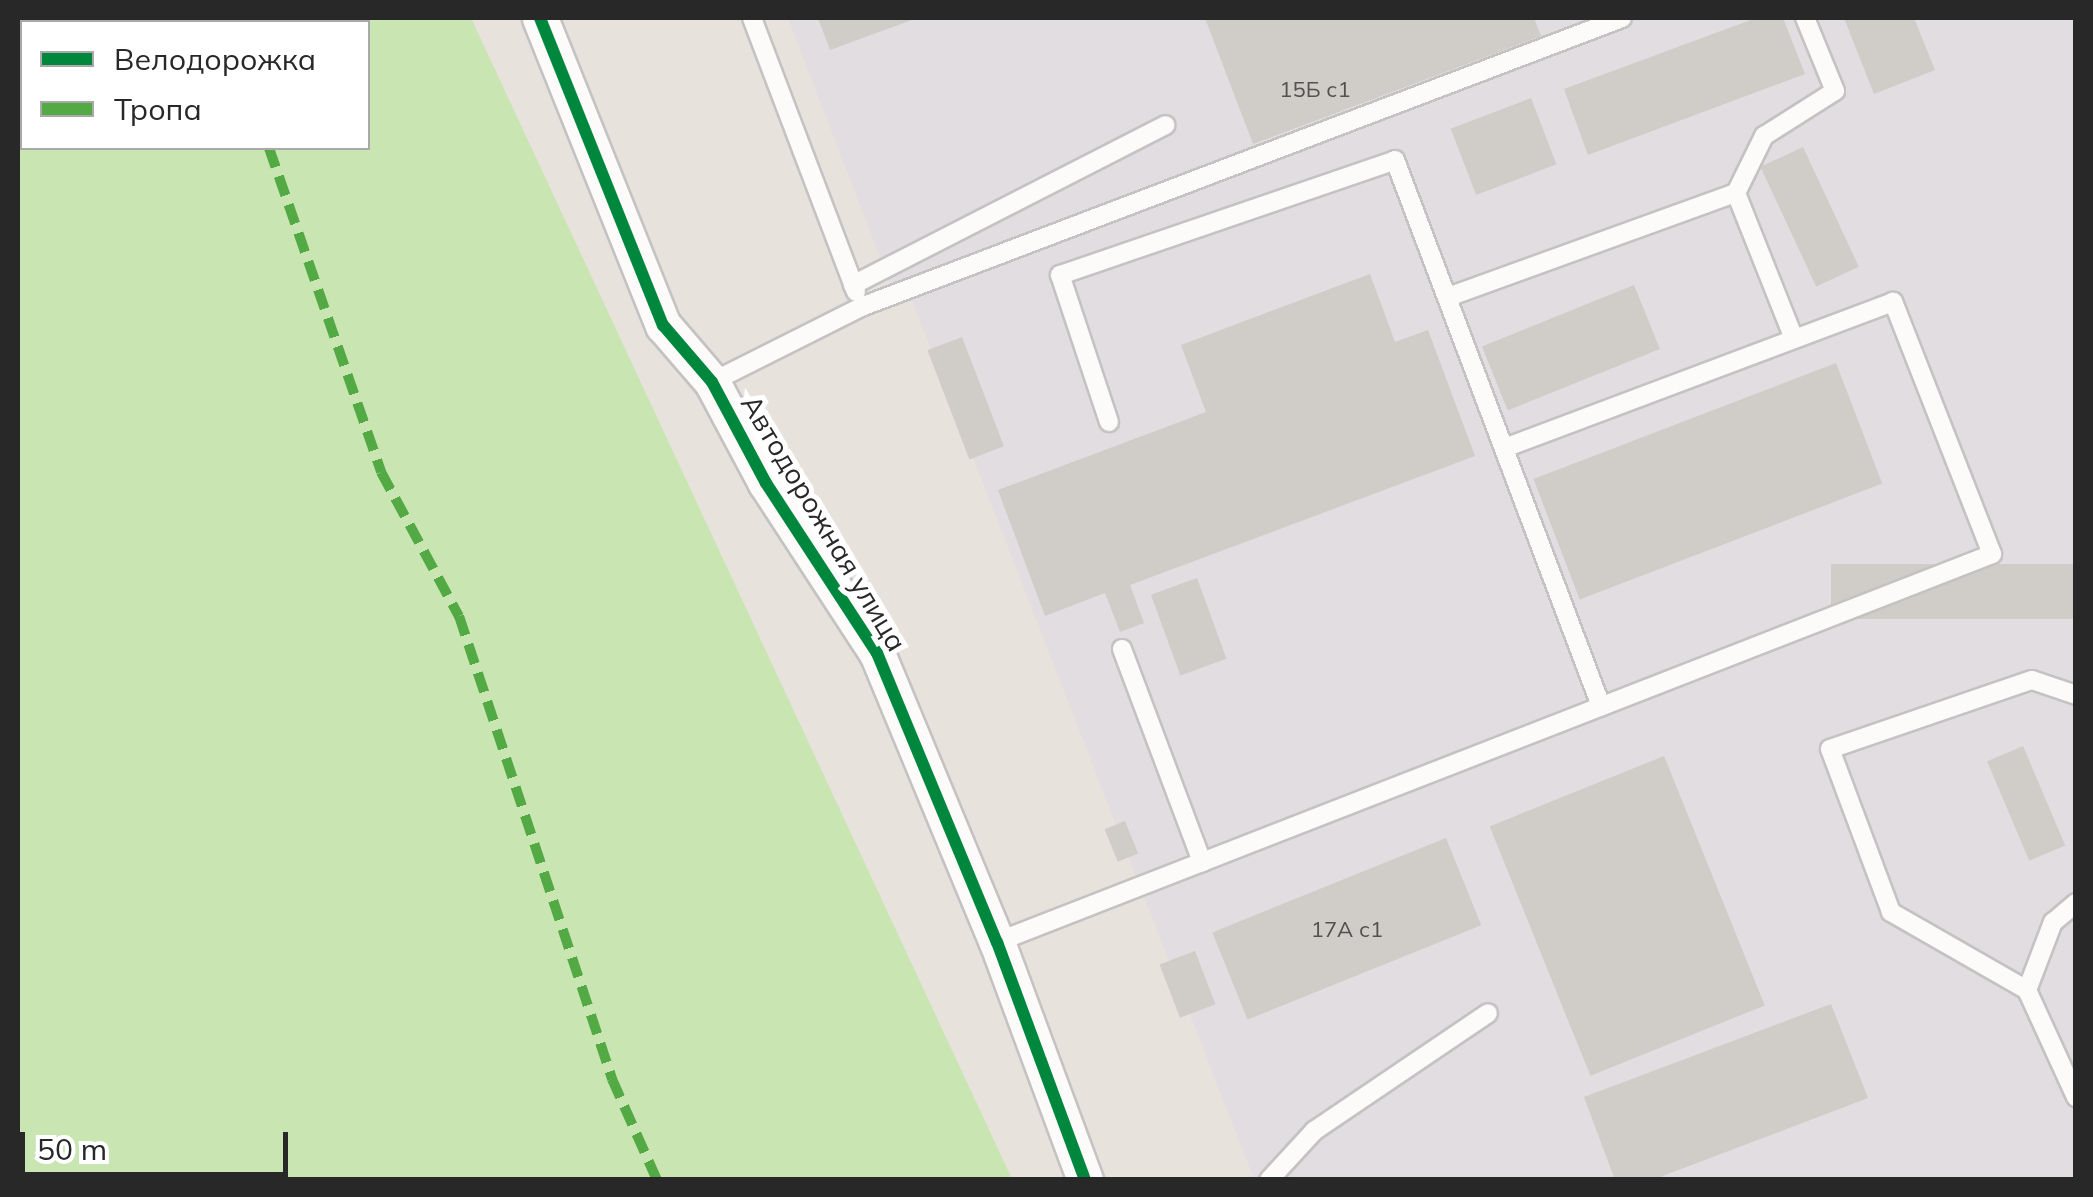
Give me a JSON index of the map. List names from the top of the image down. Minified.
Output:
{"streets":{"street":["Автодорожная улица"]},"house_numbers":["15Б с1","17А с1"],"legend":["Велодорожка","Тропа"],"scale_bar":"50 m"}
